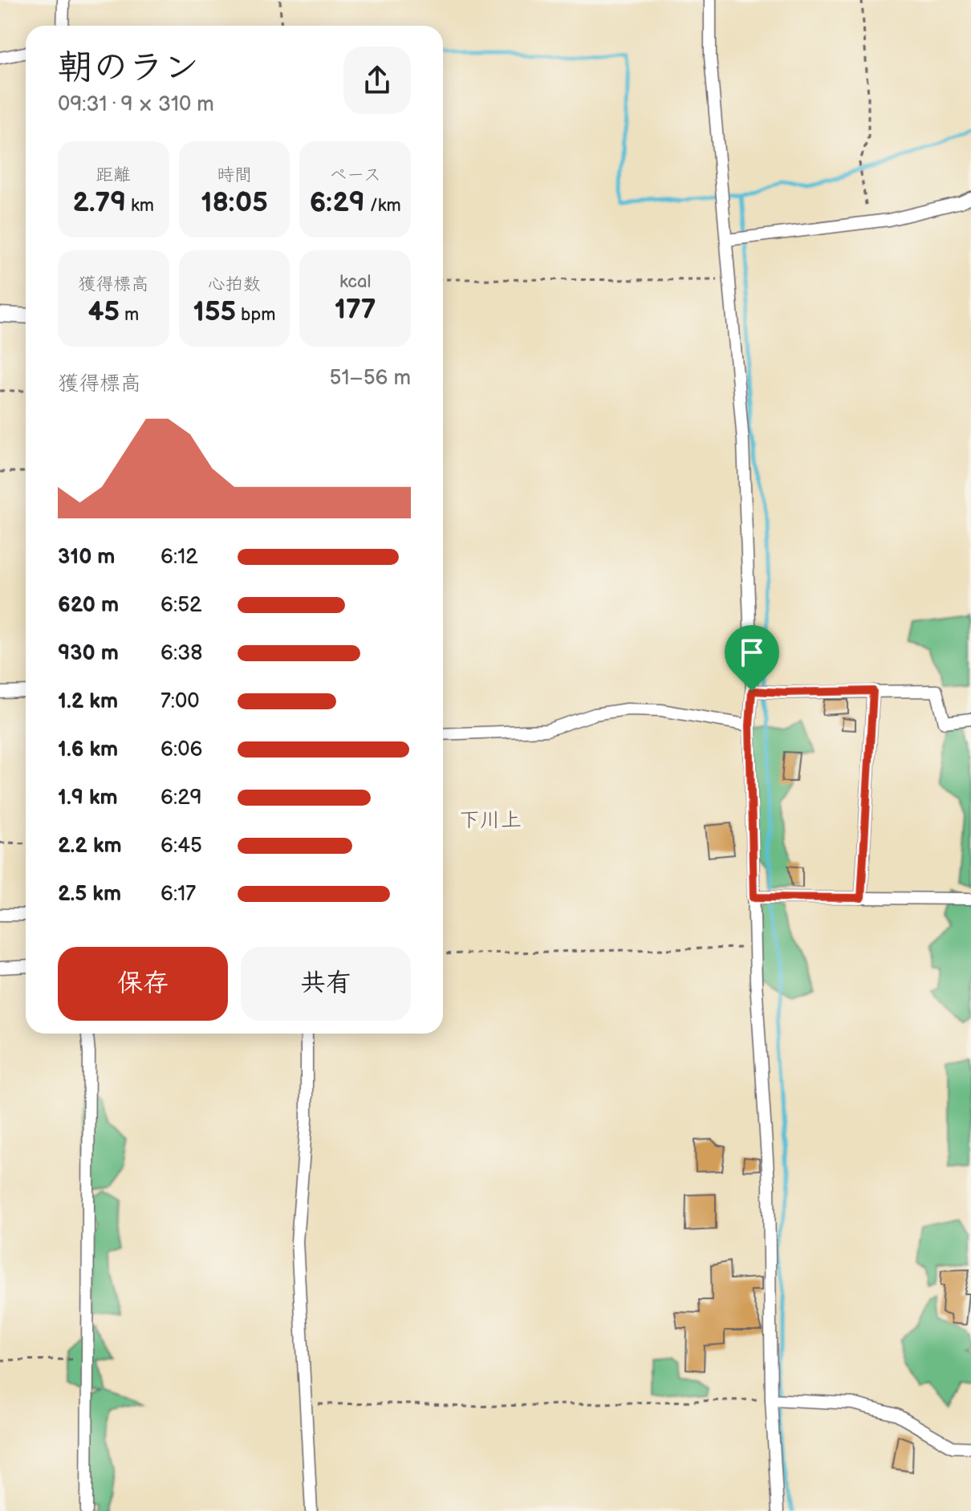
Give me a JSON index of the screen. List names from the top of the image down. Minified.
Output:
{"districts":["下川上"],"page":{"heading":["朝のラン","09:31 · 9 × 310 m"],"stats":[["距離","2.79 km"],["時間","18:05"],["ペース","6:29 /km"],["獲得標高","45 m"],["心拍数","155 bpm"],["kcal","177"]],"chart":["獲得標高","51–56 m"],"list":[{"name":"310 m","note":"6:12"},{"name":"620 m","note":"6:52"},{"name":"930 m","note":"6:38"},{"name":"1.2 km","note":"7:00"},{"name":"1.6 km","note":"6:06"},{"name":"1.9 km","note":"6:29"},{"name":"2.2 km","note":"6:45"},{"name":"2.5 km","note":"6:17"}],"buttons":["保存","共有"]}}
